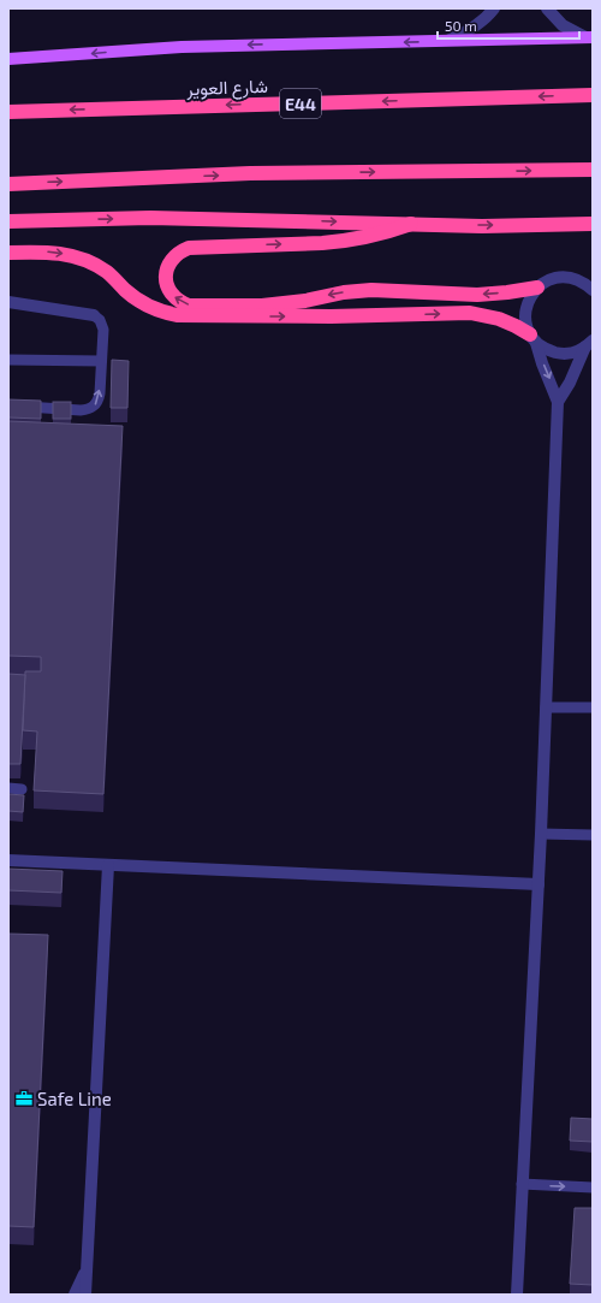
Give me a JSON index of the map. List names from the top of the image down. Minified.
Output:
{"streets":{"highway":["شارع العوير","E44"]},"places":{"office":["Safe Line"]},"scale_bar":"50 m"}
